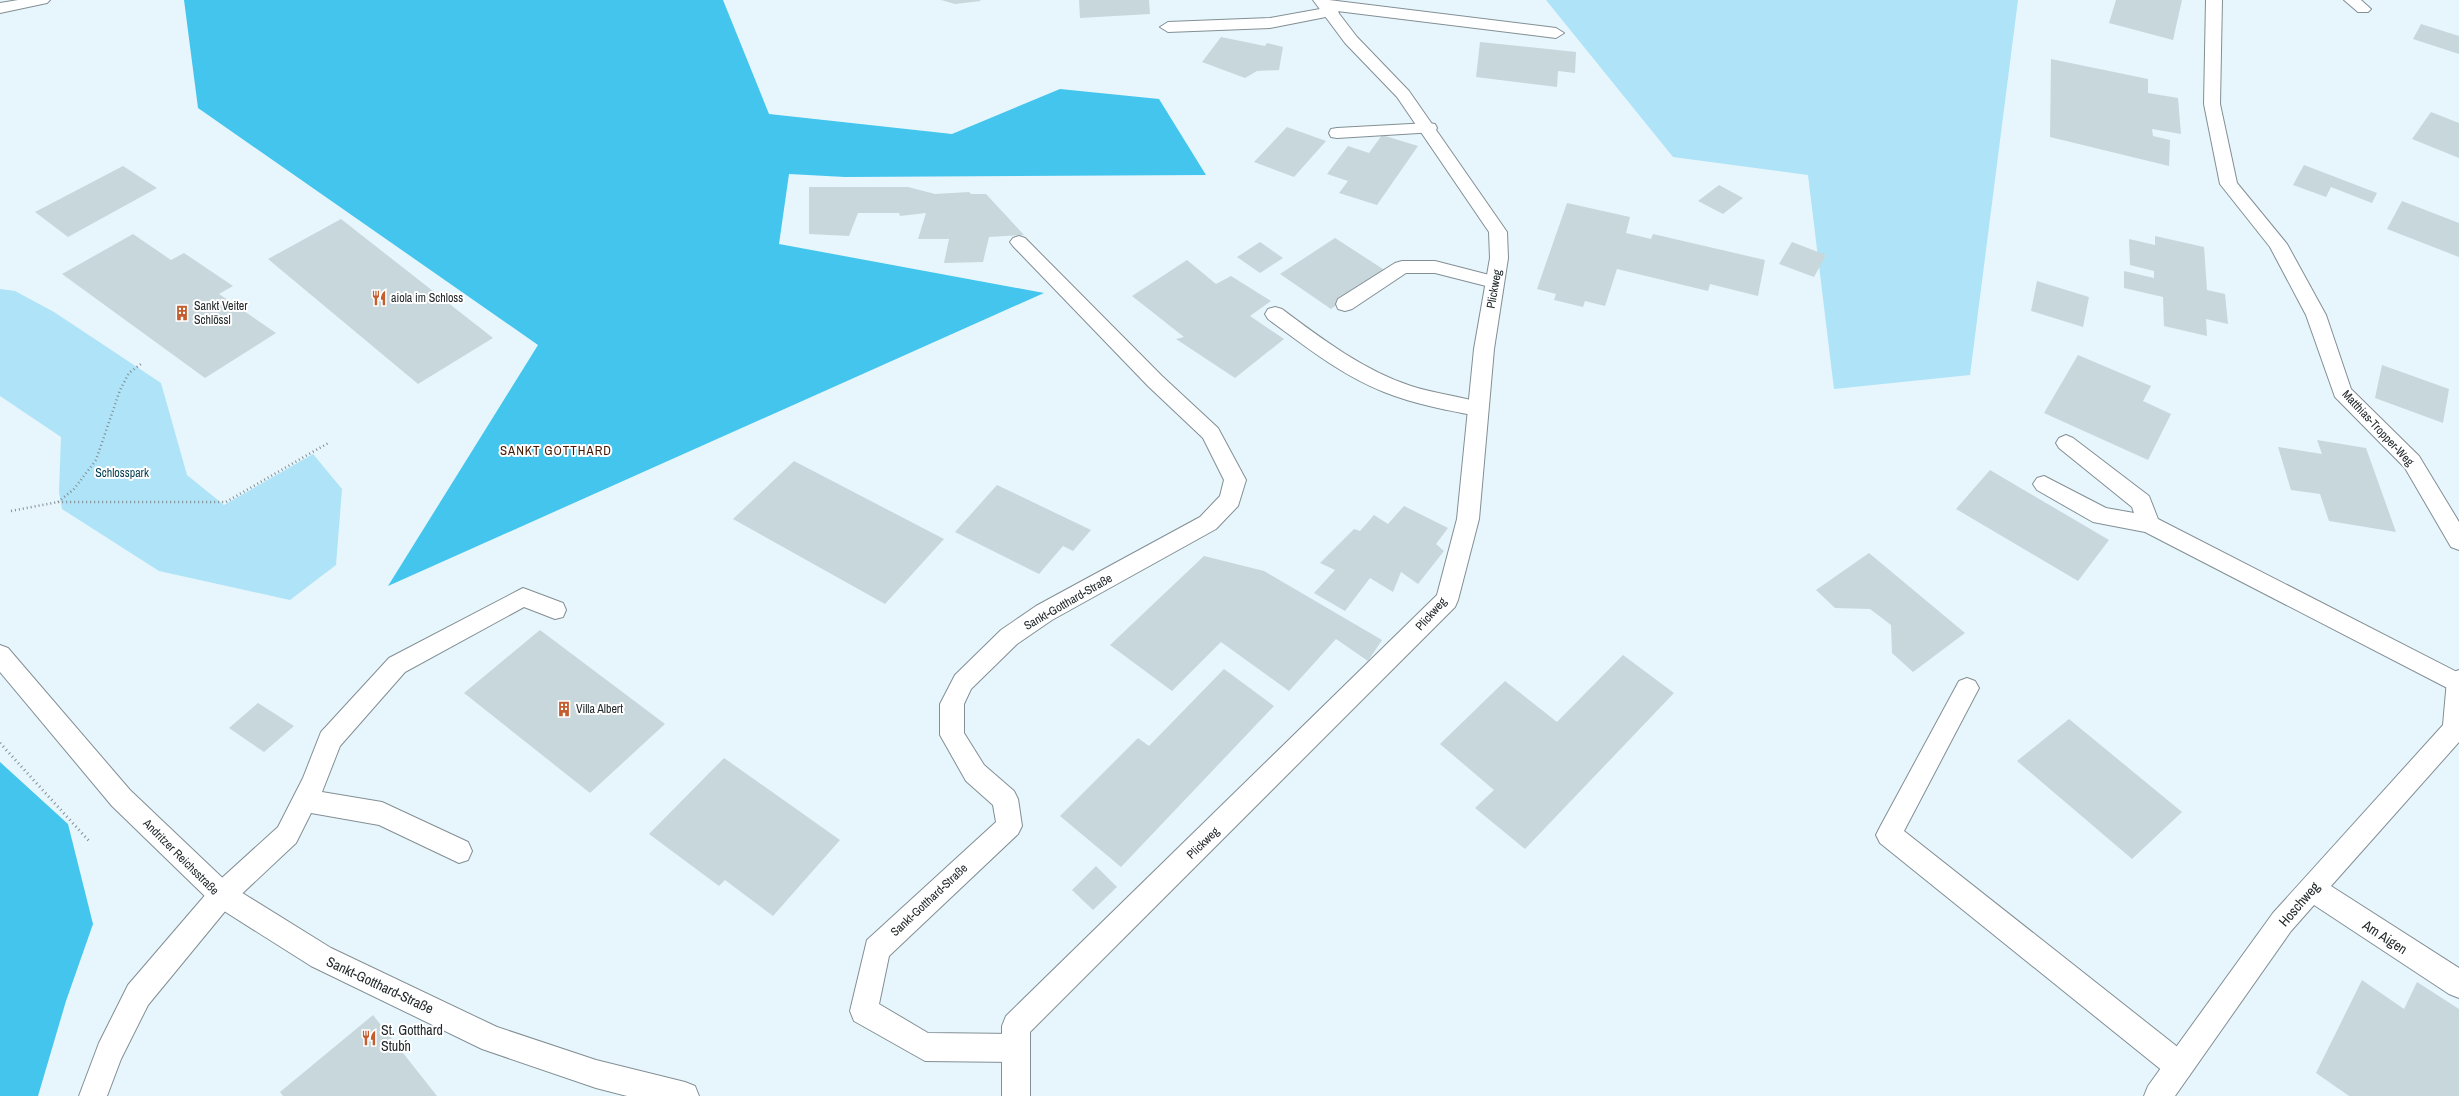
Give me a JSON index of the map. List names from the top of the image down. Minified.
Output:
{"streets":{"street":["Plickweg","Matthias-Tropper-Weg","Sankt-Gotthard-Straße","Andritzer Reichsstraße","Hoschweg","Am Aigen"]},"crossings":[["Plickweg","Sankt-Gotthard-Straße"],["Sankt-Gotthard-Straße","Andritzer Reichsstraße"],["Hoschweg","Am Aigen"]],"districts":["SANKT GOTTHARD"],"parks":["Schlosspark"],"places":{"restaurant":["aiola im Schloss","St. Gotthard Stub´n"],"building":["Sankt Veiter Schlössl","Villa Albert"]}}
